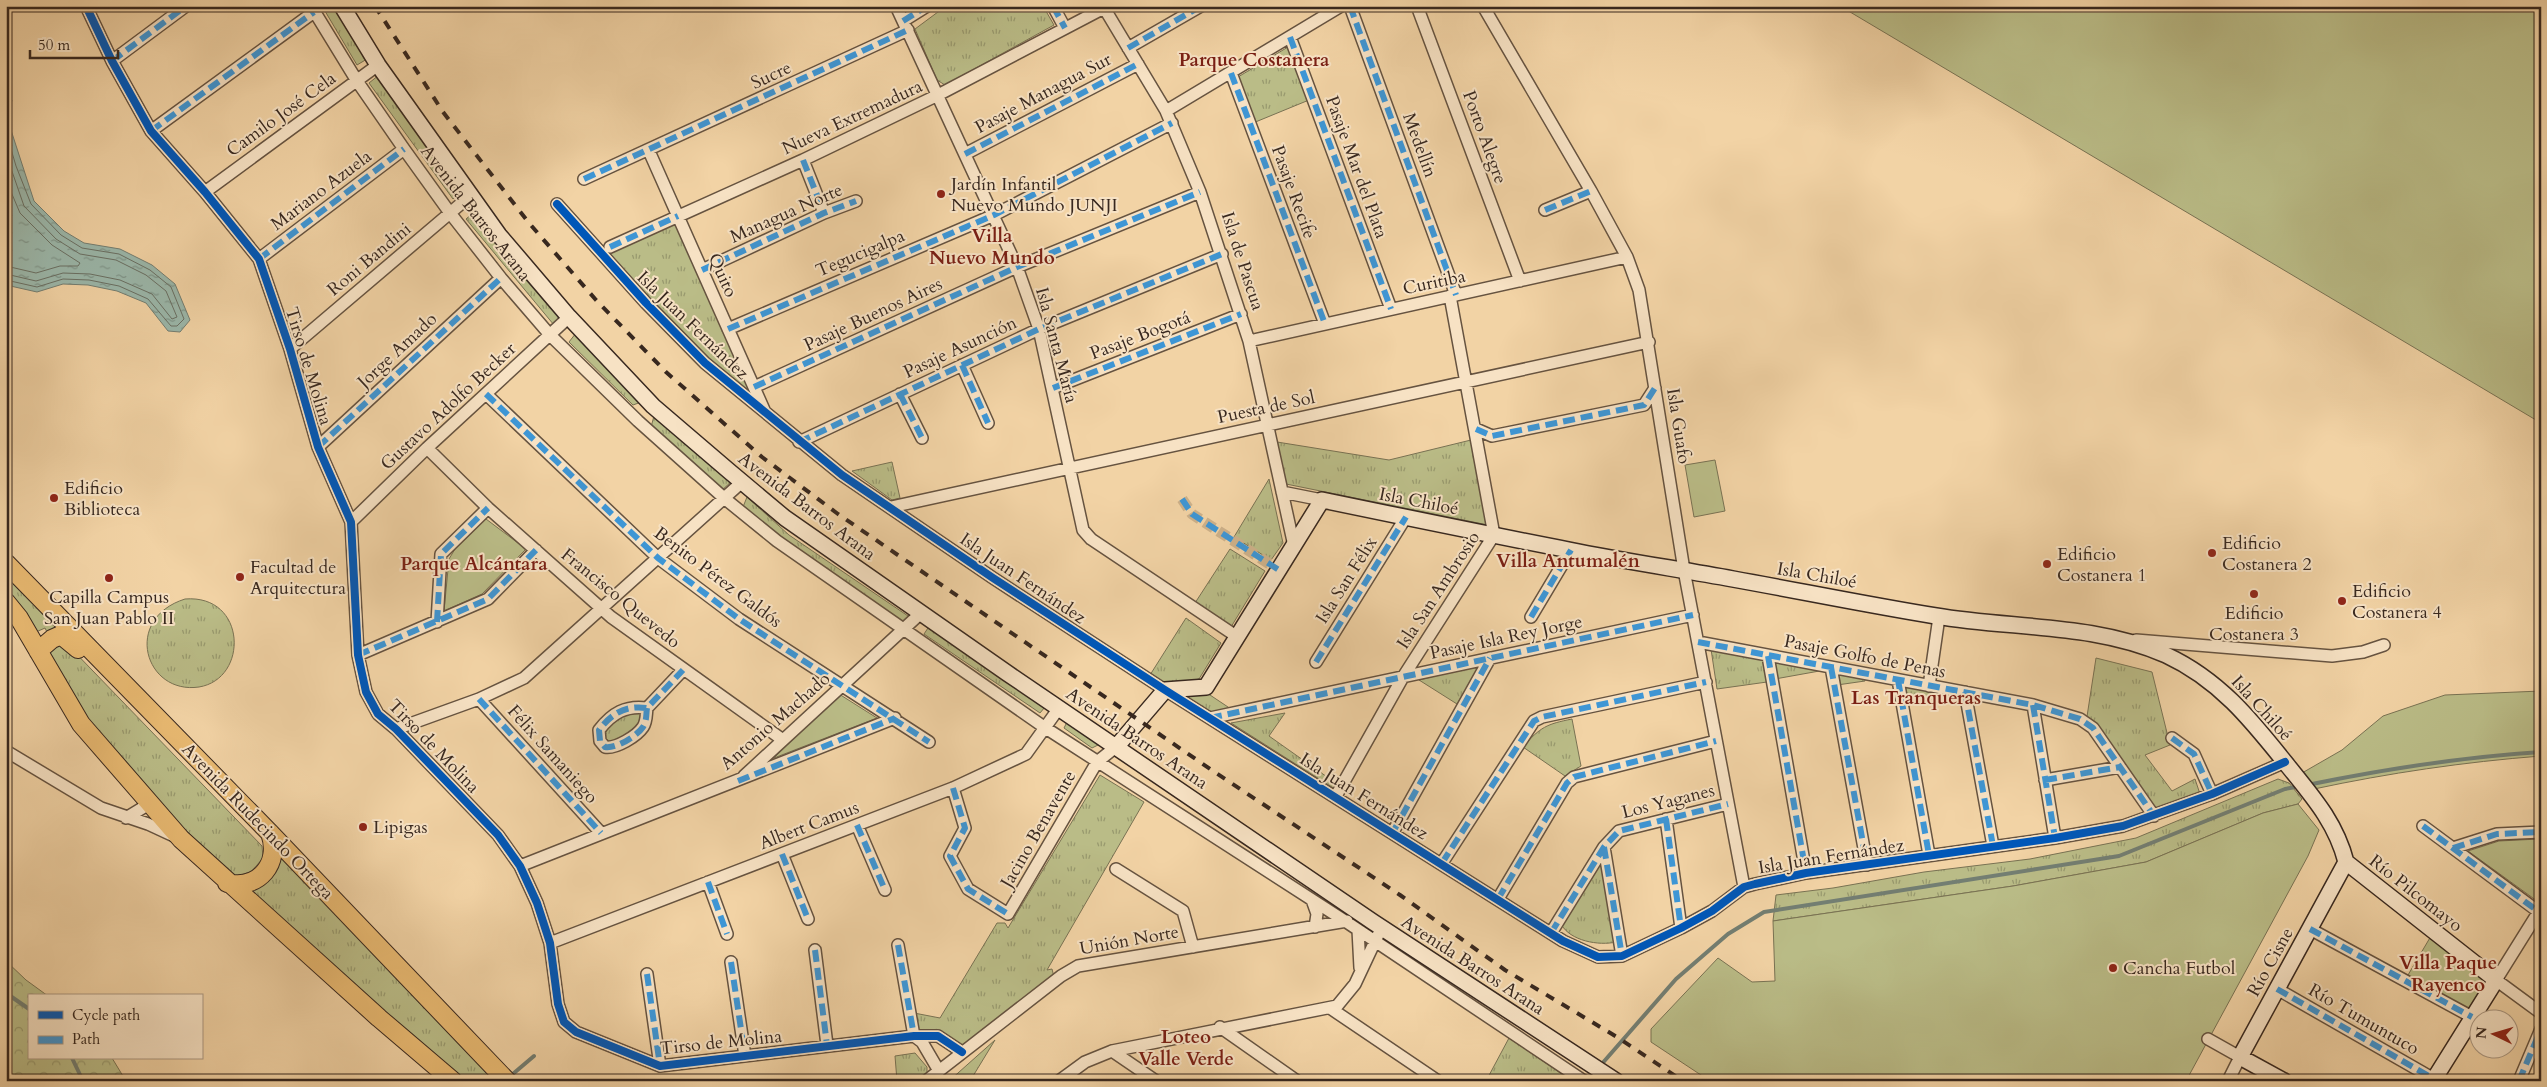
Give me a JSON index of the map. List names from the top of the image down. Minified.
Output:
{"streets":{"main road":["Avenida Rudecindo Ortega"],"street":["Sucre","Pasaje Managua Sur","Camilo José Cela","Nueva Extremadura","Porto Alegre","Medellín","Pasaje Mar del Plata","Mariano Azuela","Pasaje Recife","Avenida Barros Arana","Managua Norte","Tegucigalpa","Roni Bandini","Isla de Pascua","Quito","Curitiba","Pasaje Buenos Aires","Isla Juan Fernández","Pasaje Bogotá","Isla Santa María","Pasaje Asunción","Jorge Amado","Tirso de Molina","Gustavo Adolfo Becker","Puesta de Sol","Isla Guafo","Isla Chiloé","Benito Pérez Galdós","Isla San Félix","Isla San Ambrosio","Francisco Quevedo","Pasaje Isla Rey Jorge","Pasaje Golfo de Penas","Antonio Machado","Félix Samaniego","Los Yaganes","Albert Camus","Jacino Benavente","Río Pilcomayo","Unión Norte","Río Cisne","Río Tumuntuco"]},"crossings":[["Sucre","Quito"],["Sucre","Isla Santa María"],["Pasaje Managua Sur","Isla de Pascua"],["Pasaje Managua Sur","Isla Santa María"],["Camilo José Cela","Avenida Barros Arana"],["Camilo José Cela","Tirso de Molina"],["Nueva Extremadura","Isla de Pascua"],["Nueva Extremadura","Quito"],["Nueva Extremadura","Isla Santa María"],["Porto Alegre","Curitiba"],["Medellín","Curitiba"],["Medellín","Isla San Ambrosio"],["Pasaje Mar del Plata","Curitiba"],["Mariano Azuela","Avenida Barros Arana"],["Mariano Azuela","Tirso de Molina"],["Pasaje Recife","Curitiba"],["Avenida Barros Arana","Roni Bandini"],["Avenida Barros Arana","Jorge Amado"],["Avenida Barros Arana","Gustavo Adolfo Becker"],["Avenida Barros Arana","Antonio Machado"],["Avenida Barros Arana","Albert Camus"],["Avenida Barros Arana","Jacino Benavente"],["Avenida Barros Arana","Unión Norte"],["Managua Norte","Quito"],["Tegucigalpa","Isla de Pascua"],["Tegucigalpa","Quito"],["Tegucigalpa","Isla Santa María"],["Roni Bandini","Tirso de Molina"],["Isla de Pascua","Curitiba"],["Isla de Pascua","Pasaje Buenos Aires"],["Isla de Pascua","Pasaje Bogotá"],["Isla de Pascua","Pasaje Asunción"],["Isla de Pascua","Puesta de Sol"],["Isla de Pascua","Isla Chiloé"],["Quito","Pasaje Buenos Aires"],["Quito","Isla Juan Fernández"],["Curitiba","Isla Guafo"],["Curitiba","Isla San Ambrosio"],["Pasaje Buenos Aires","Isla Santa María"],["Isla Juan Fernández","Pasaje Asunción"],["Isla Juan Fernández","Puesta de Sol"],["Isla Juan Fernández","Isla Guafo"],["Isla Juan Fernández","Isla Chiloé"],["Isla Juan Fernández","Isla San Ambrosio"],["Isla Juan Fernández","Pasaje Isla Rey Jorge"],["Isla Juan Fernández","Pasaje Golfo de Penas"],["Isla Juan Fernández","Los Yaganes"],["Pasaje Bogotá","Isla Santa María"],["Isla Santa María","Pasaje Asunción"],["Isla Santa María","Puesta de Sol"],["Jorge Amado","Tirso de Molina"],["Tirso de Molina","Gustavo Adolfo Becker"],["Tirso de Molina","Antonio Machado"],["Tirso de Molina","Albert Camus"],["Tirso de Molina","Unión Norte"],["Gustavo Adolfo Becker","Benito Pérez Galdós"],["Gustavo Adolfo Becker","Francisco Quevedo"],["Puesta de Sol","Isla Guafo"],["Puesta de Sol","Isla San Ambrosio"],["Isla Guafo","Isla Chiloé"],["Isla Guafo","Pasaje Isla Rey Jorge"],["Isla Guafo","Pasaje Golfo de Penas"],["Isla Guafo","Los Yaganes"],["Isla Chiloé","Isla San Félix"],["Isla Chiloé","Isla San Ambrosio"],["Isla Chiloé","Río Pilcomayo"],["Benito Pérez Galdós","Antonio Machado"],["Isla San Ambrosio","Pasaje Isla Rey Jorge"],["Francisco Quevedo","Antonio Machado"],["Antonio Machado","Félix Samaniego"],["Albert Camus","Jacino Benavente"],["Río Pilcomayo","Río Cisne"],["Río Cisne","Río Tumuntuco"]],"districts":["Parque Costanera","Villa Nuevo Mundo","Villa Antumalén","Parque Alcántara","Las Tranqueras","Villa Paque Rayenco","Loteo Valle Verde"],"places":["Jardín Infantil Nuevo Mundo JUNJI","Edificio Biblioteca","Edificio Costanera 2","Edificio Costanera 1","Facultad de Arquitectura","Capilla Campus San Juan Pablo II","Edificio Costanera 3","Edificio Costanera 4","Lipigas","Cancha Futbol"],"legend":["Cycle path","Path"],"scale_bar":"50 m","north":"left"}
